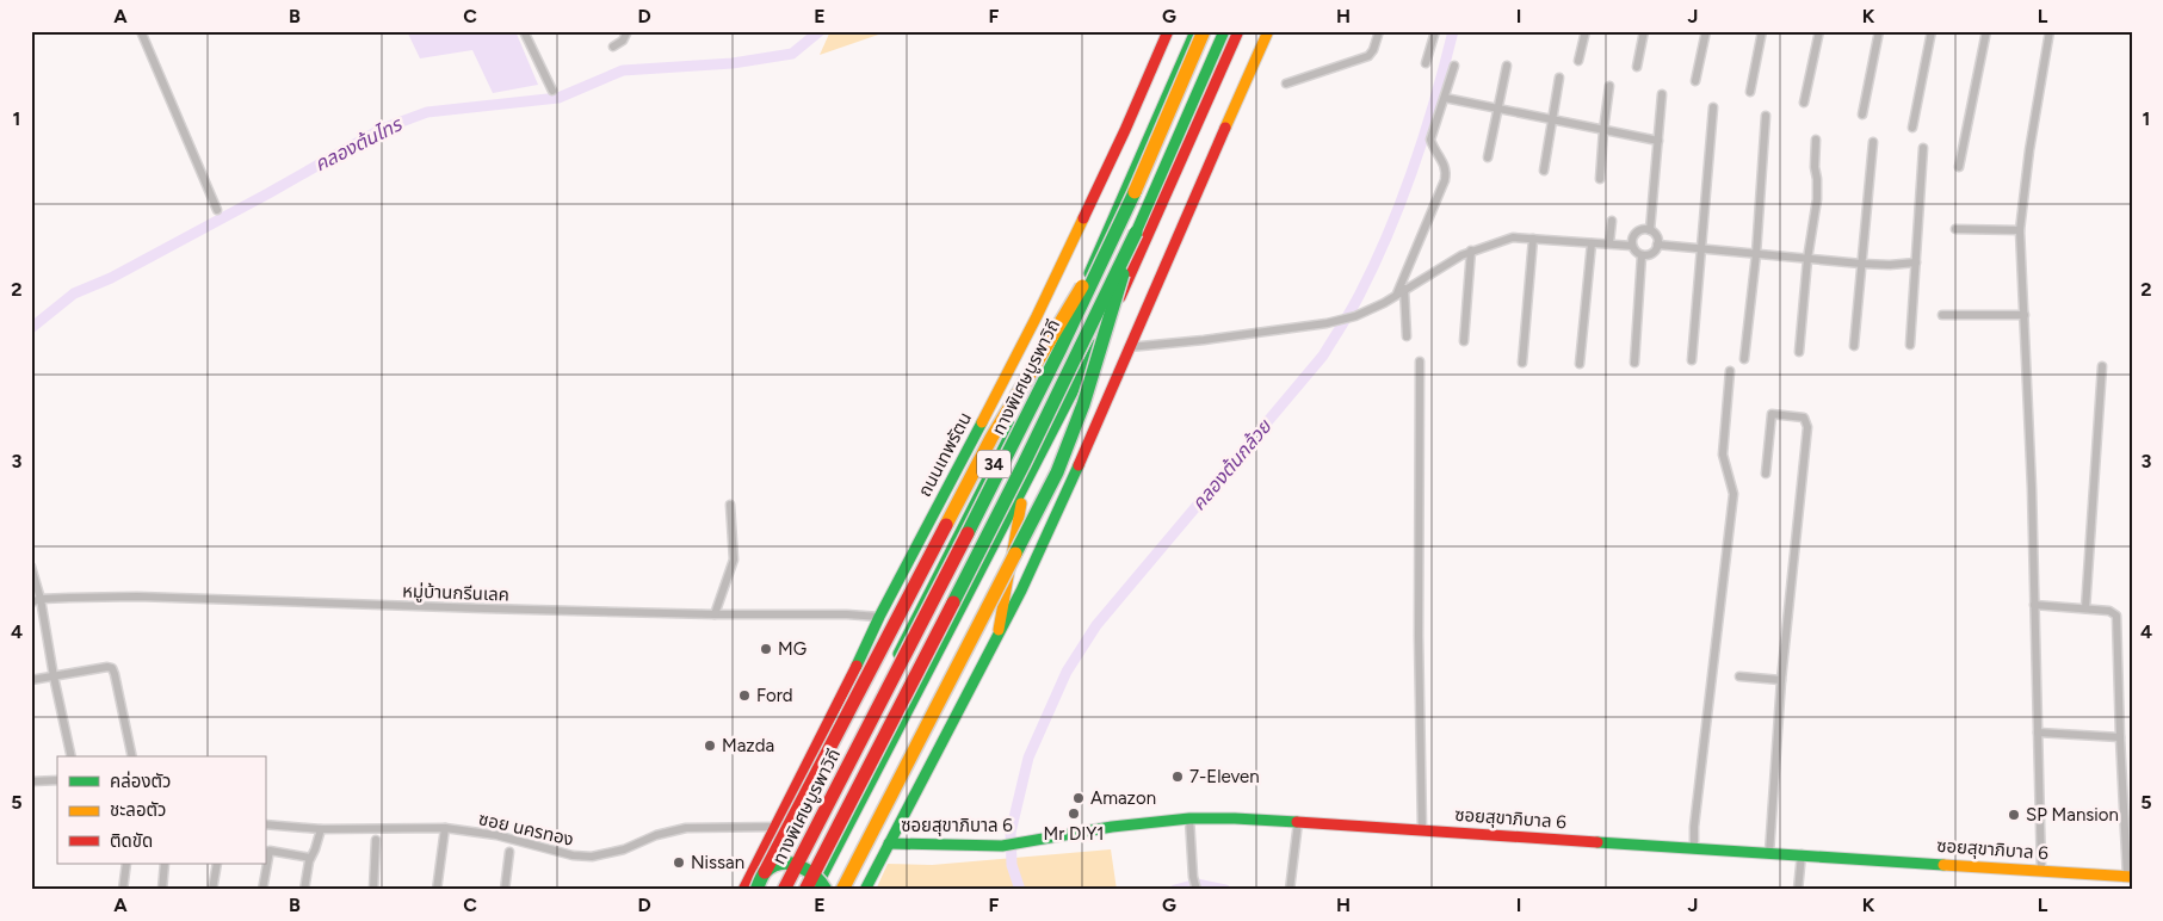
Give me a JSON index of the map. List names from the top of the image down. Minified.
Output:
{"streets":{"main road":["ทางพิเศษบูรพาวิถี","ถนนเทพรัตน","34","ซอยสุขาภิบาล 6"],"street":["หมู่บ้านกรีนเลค","ซอย นครทอง"]},"crossings":[["ถนนเทพรัตน","หมู่บ้านกรีนเลค"],["ถนนเทพรัตน","ซอย นครทอง"]],"water":["คลองต้นไทร","คลองต้นกล้วย"],"places":["MG","Ford","Mazda","7-Eleven","Amazon","Mr DIY1","SP Mansion","Nissan"],"legend":["คล่องตัว","ชะลอตัว","ติดขัด"],"grid":{"columns":["A","B","C","D","E","F","G","H","I","J","K","L"],"rows":["1","2","3","4","5"]}}
